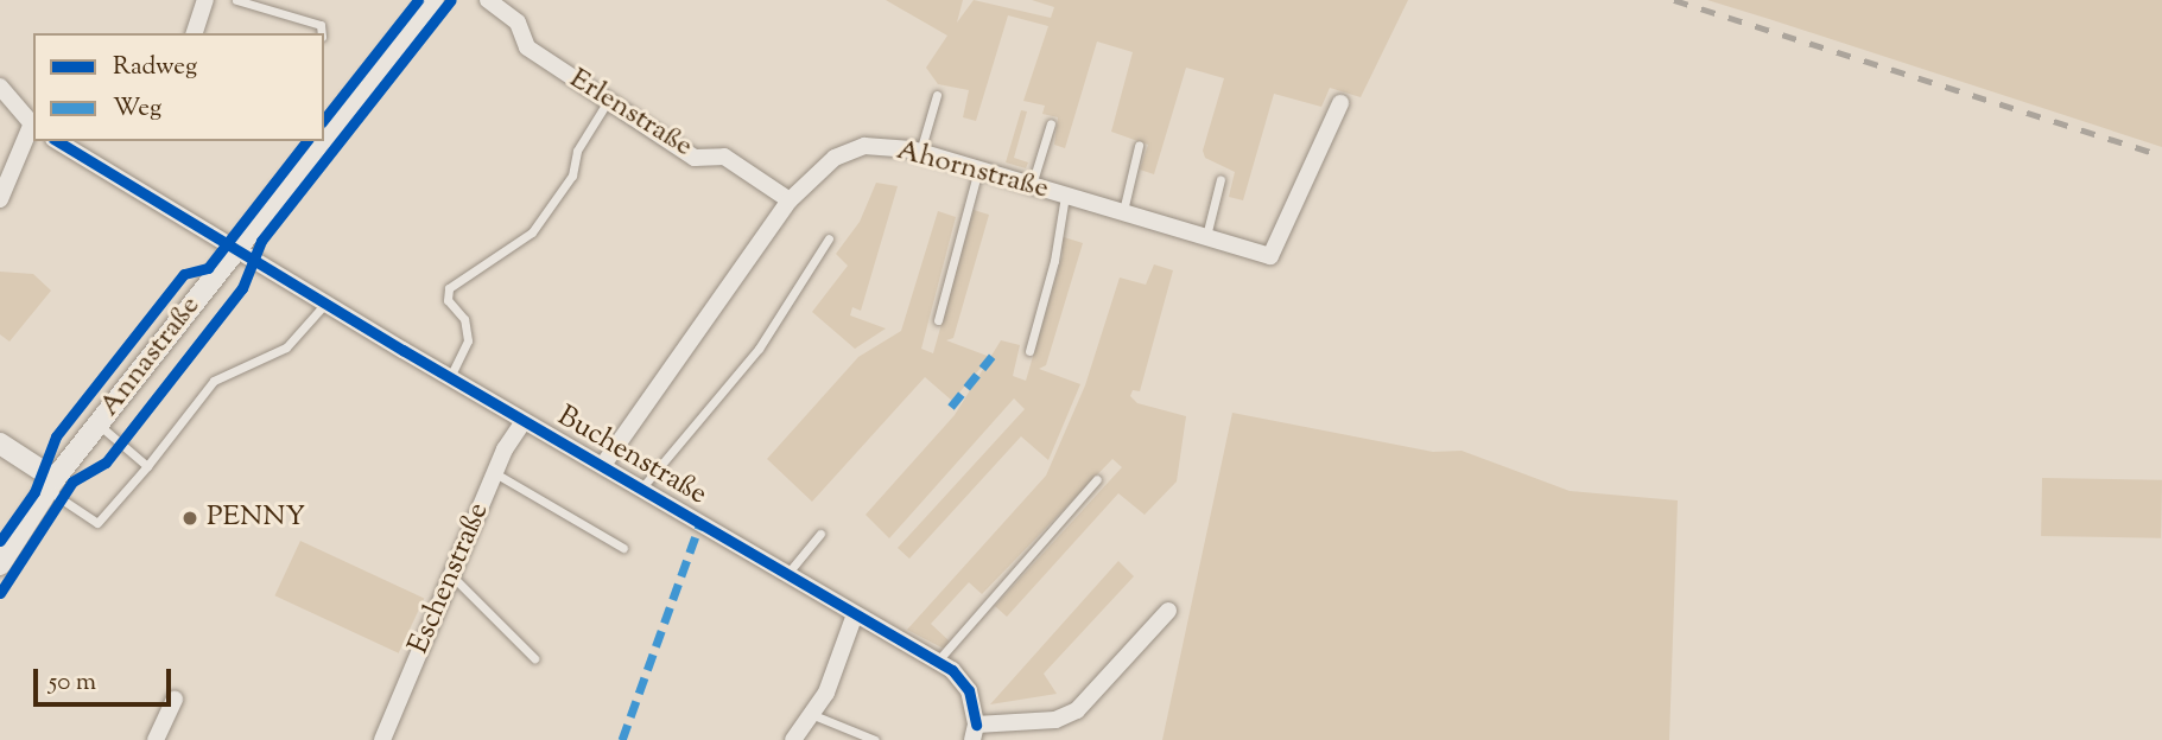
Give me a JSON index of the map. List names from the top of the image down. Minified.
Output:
{"streets":{"street":["Erlenstraße","Ahornstraße","Annastraße","Buchenstraße","Eschenstraße"]},"crossings":[["Erlenstraße","Ahornstraße"],["Ahornstraße","Buchenstraße"],["Annastraße","Buchenstraße"],["Buchenstraße","Eschenstraße"]],"places":["PENNY"],"legend":["Radweg","Weg"],"scale_bar":"50 m"}
